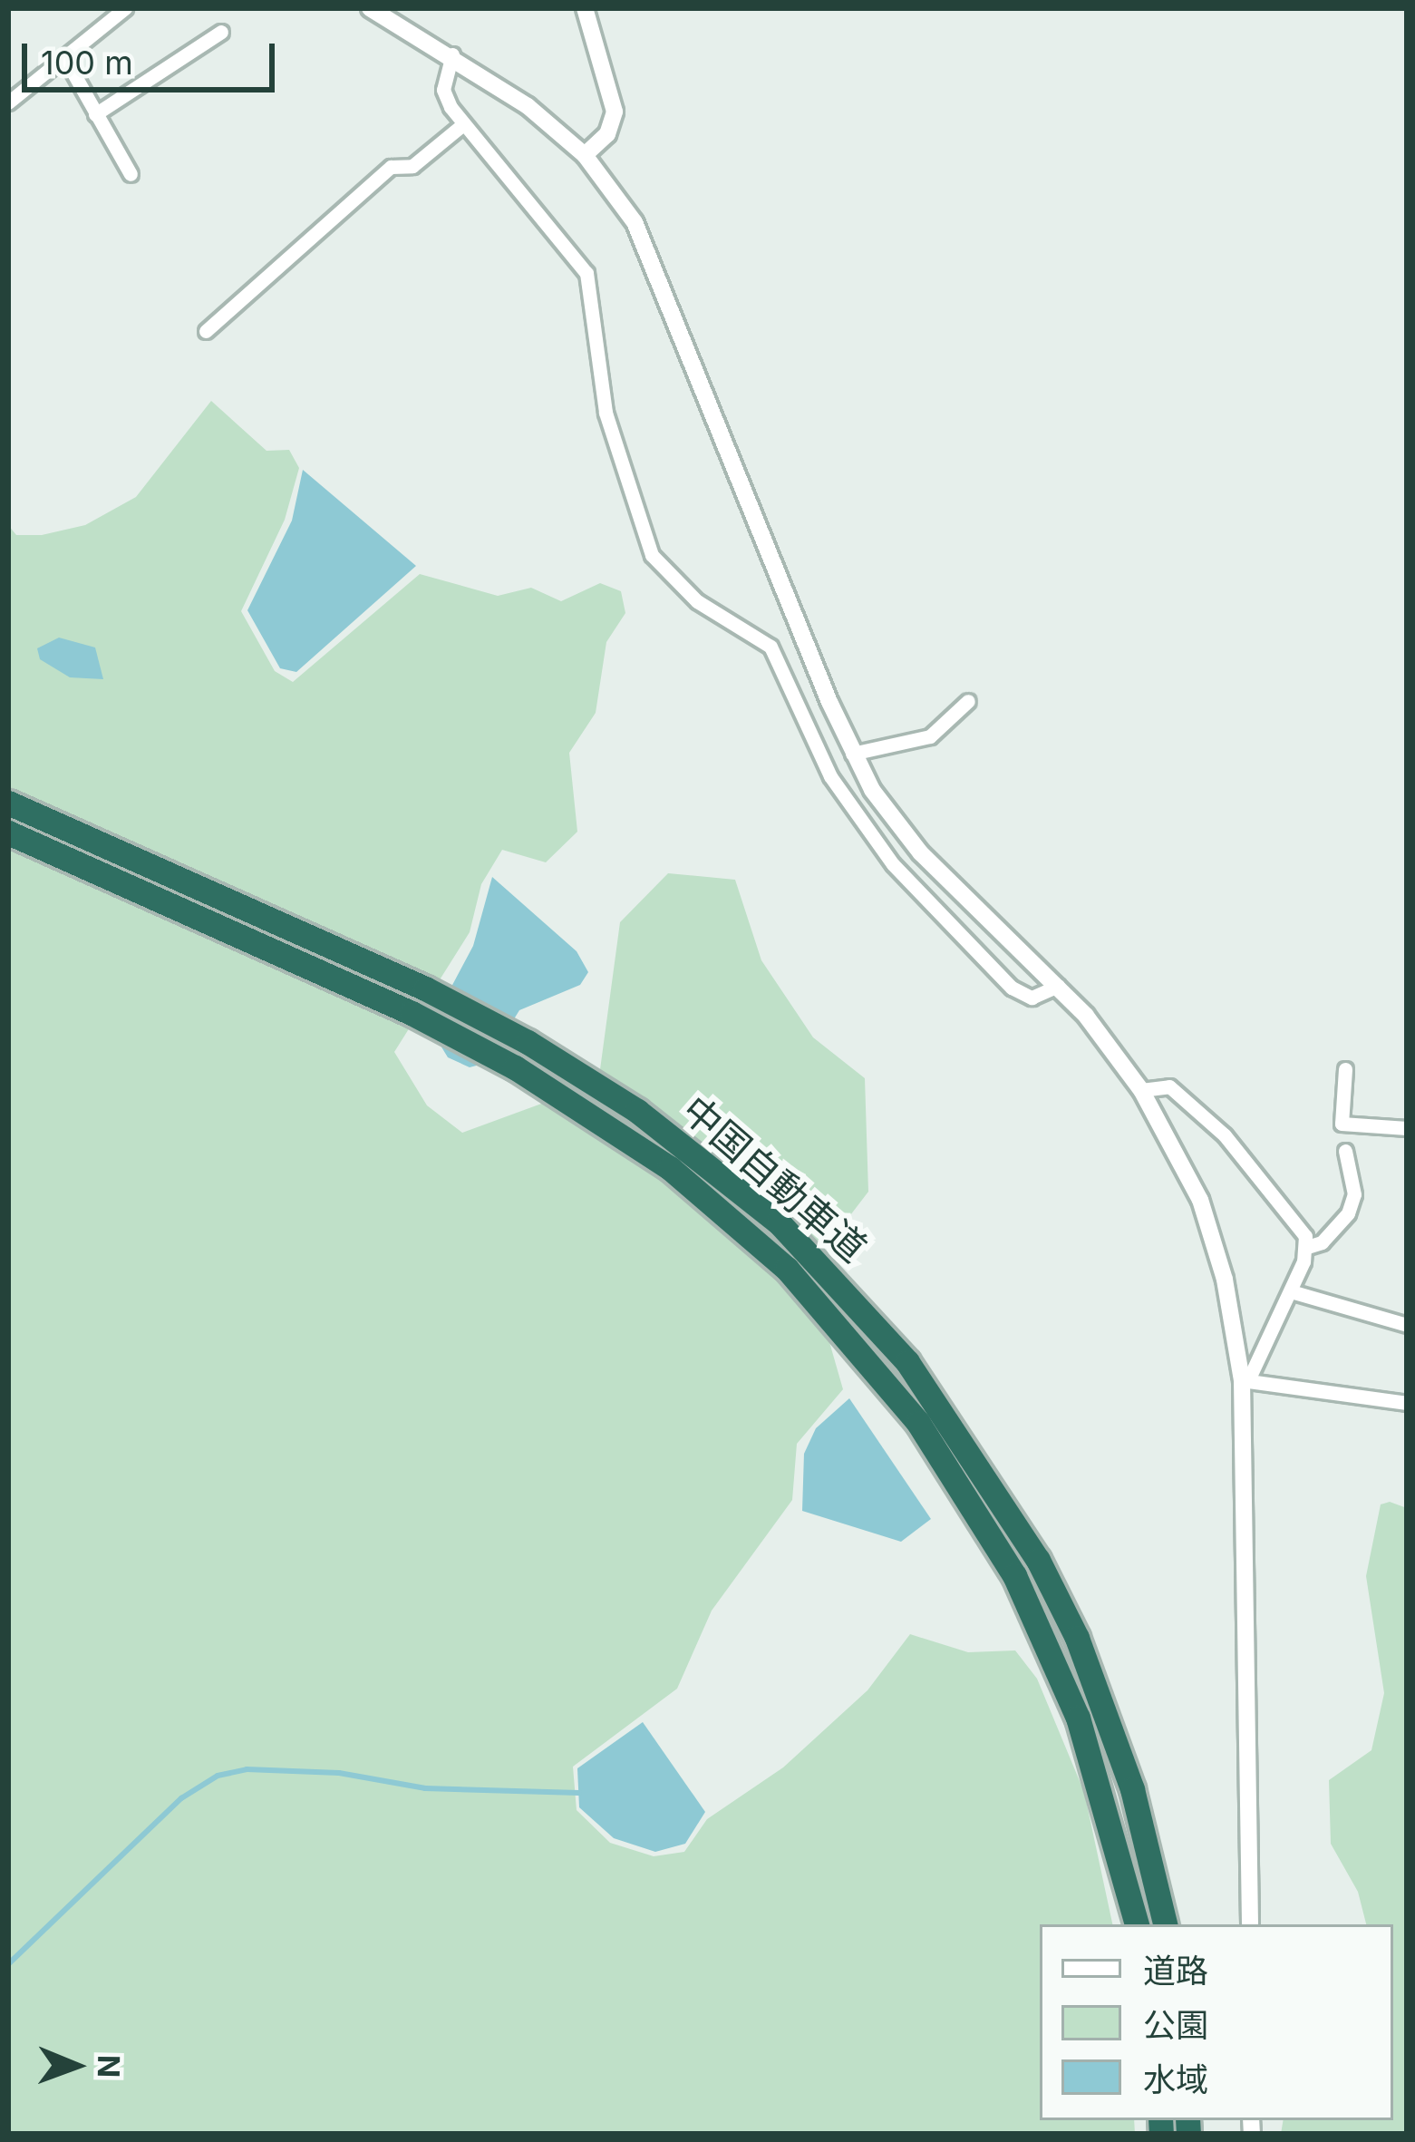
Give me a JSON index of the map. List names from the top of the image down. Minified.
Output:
{"streets":{"highway":["中国自動車道"]},"legend":["道路","公園","水域"],"scale_bar":"100 m","north":"right"}
